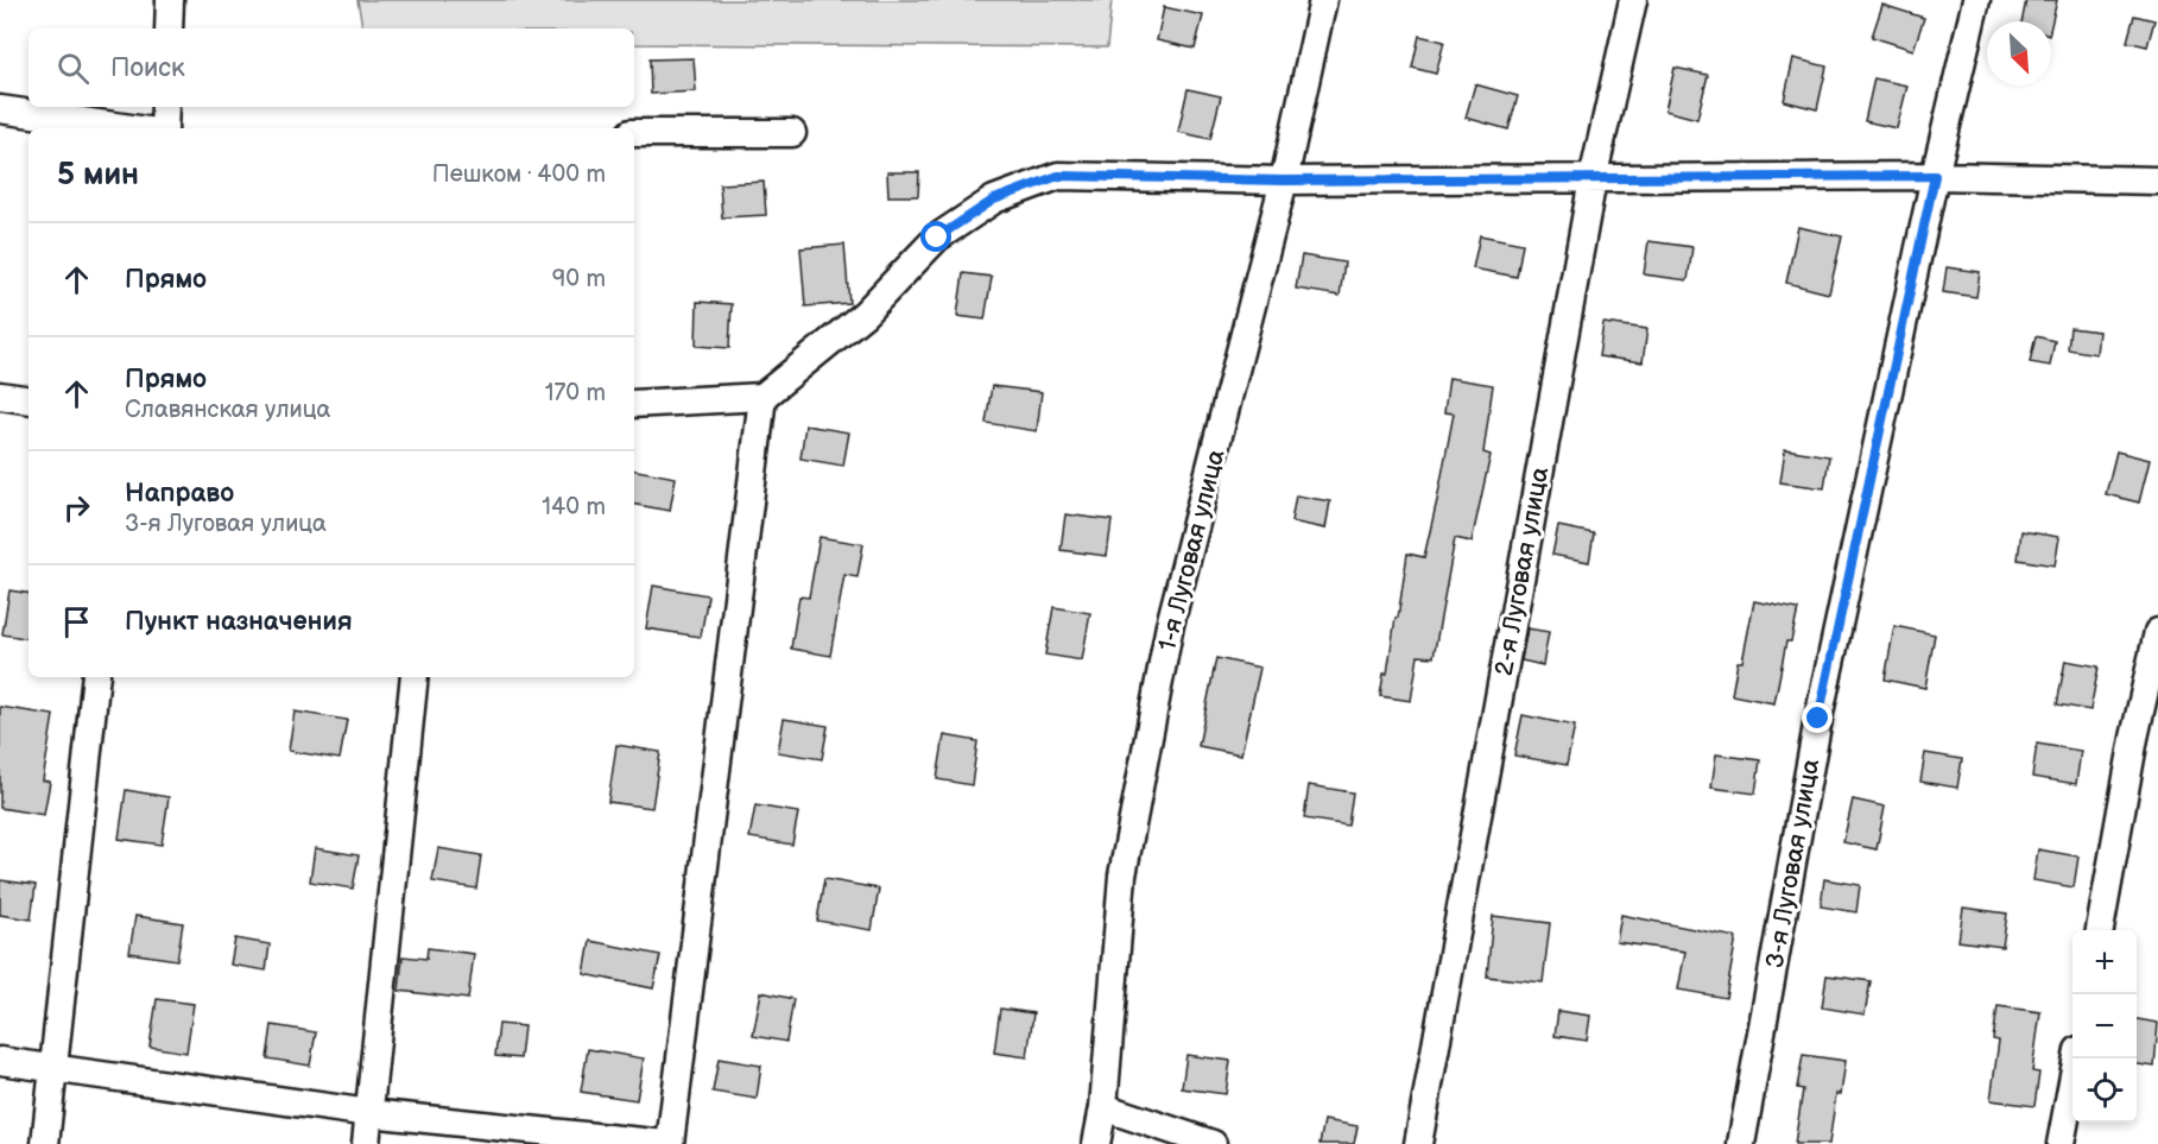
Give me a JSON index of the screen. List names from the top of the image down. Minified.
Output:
{"streets":{"street":["1-я Луговая улица","2-я Луговая улица","3-я Луговая улица"]},"north":"bottom right","page":{"search":"Поиск","heading":["5 мин","Пешком · 400 m"],"list":[["Прямо","90 m"],["Прямо","Славянская улица","170 m"],["Направо","3-я Луговая улица","140 m"],"Пункт назначения"],"map_buttons":["+","−"]}}
